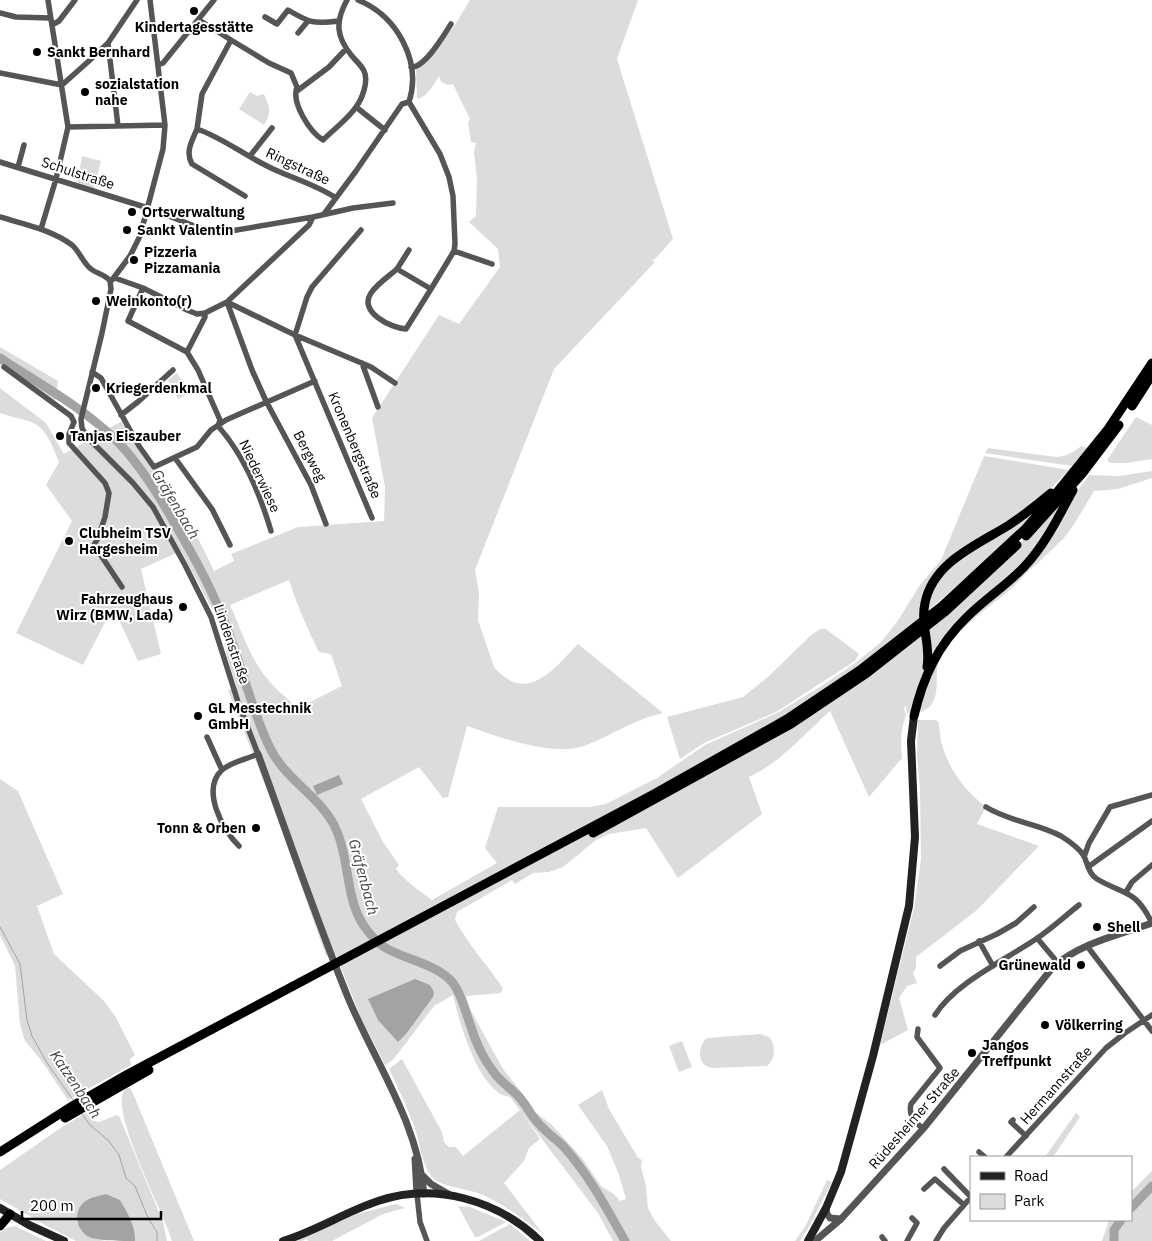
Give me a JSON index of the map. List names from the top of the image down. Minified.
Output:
{"streets":{"street":["Ringstraße","Schulstraße","Kronenbergstraße","Bergweg","Niederwiese","Lindenstraße","Hermannstraße","Rüdesheimer Straße"]},"crossings":[["Kronenbergstraße","Bergweg"]],"water":["Gräfenbach","Katzenbach"],"places":["Kindertagesstätte","Sankt Bernhard","sozialstation nahe","Ortsverwaltung","Sankt Valentin","Pizzeria Pizzamania","Weinkonto(r)","Kriegerdenkmal","Tanjas Eiszauber","Clubheim TSV Hargesheim","Fahrzeughaus Wirz (BMW, Lada)","GL Messtechnik GmbH","Tonn & Orben","Shell","Grünewald","Völkerring","Jangos Treffpunkt"],"legend":["Road","Park"],"scale_bar":"200 m"}
